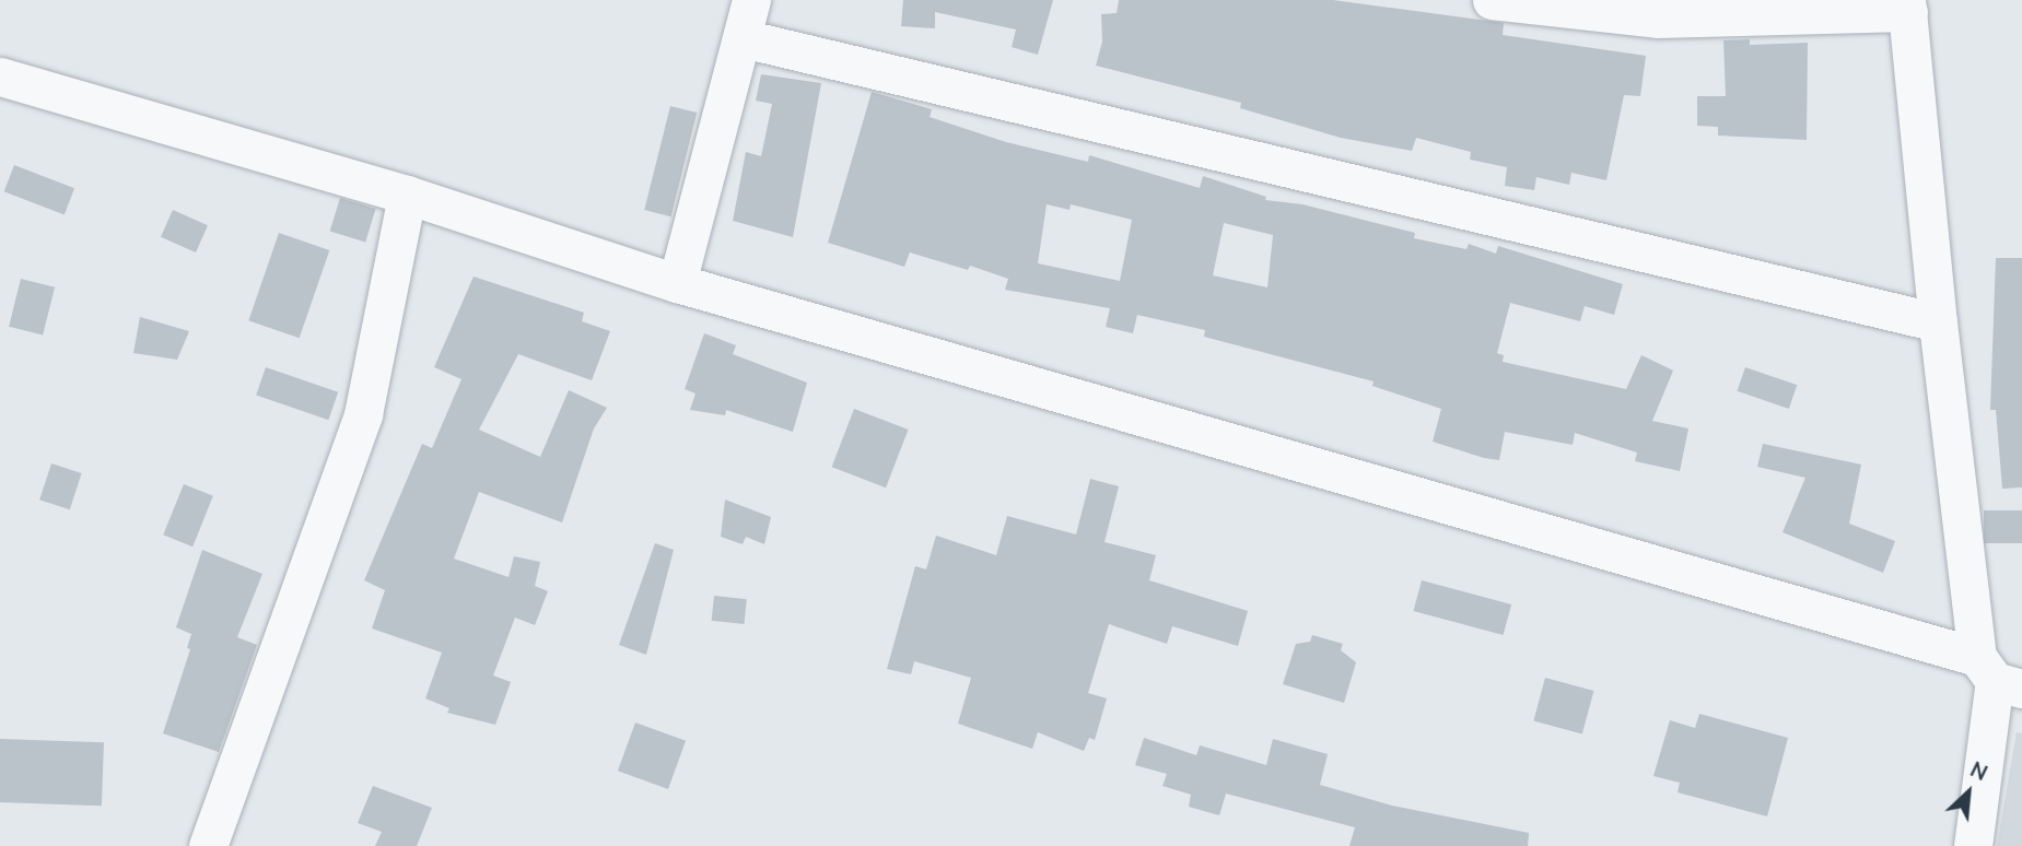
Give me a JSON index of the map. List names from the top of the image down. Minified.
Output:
{"north":"top right"}
